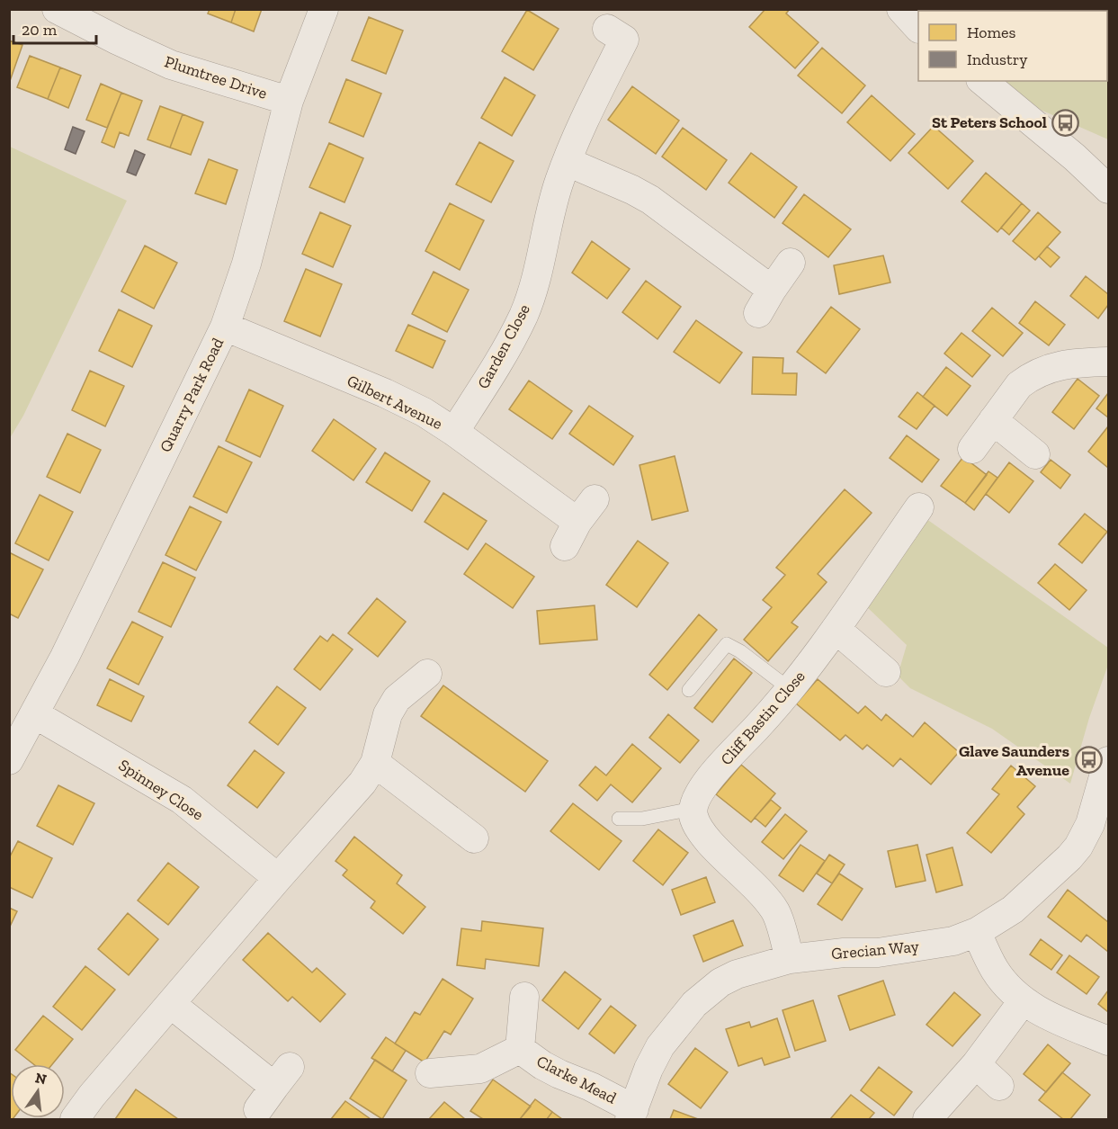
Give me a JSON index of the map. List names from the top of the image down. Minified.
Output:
{"streets":{"street":["Plumtree Drive","Garden Close","Quarry Park Road","Gilbert Avenue","Cliff Bastin Close","Spinney Close","Grecian Way","Clarke Mead"]},"crossings":[["Plumtree Drive","Quarry Park Road"],["Garden Close","Gilbert Avenue"],["Quarry Park Road","Gilbert Avenue"],["Quarry Park Road","Spinney Close"],["Grecian Way","Clarke Mead"]],"places":{"bus stop":["St Peters School","Glave Saunders Avenue"]},"legend":["Homes","Industry"],"scale_bar":"20 m","north":"top"}
